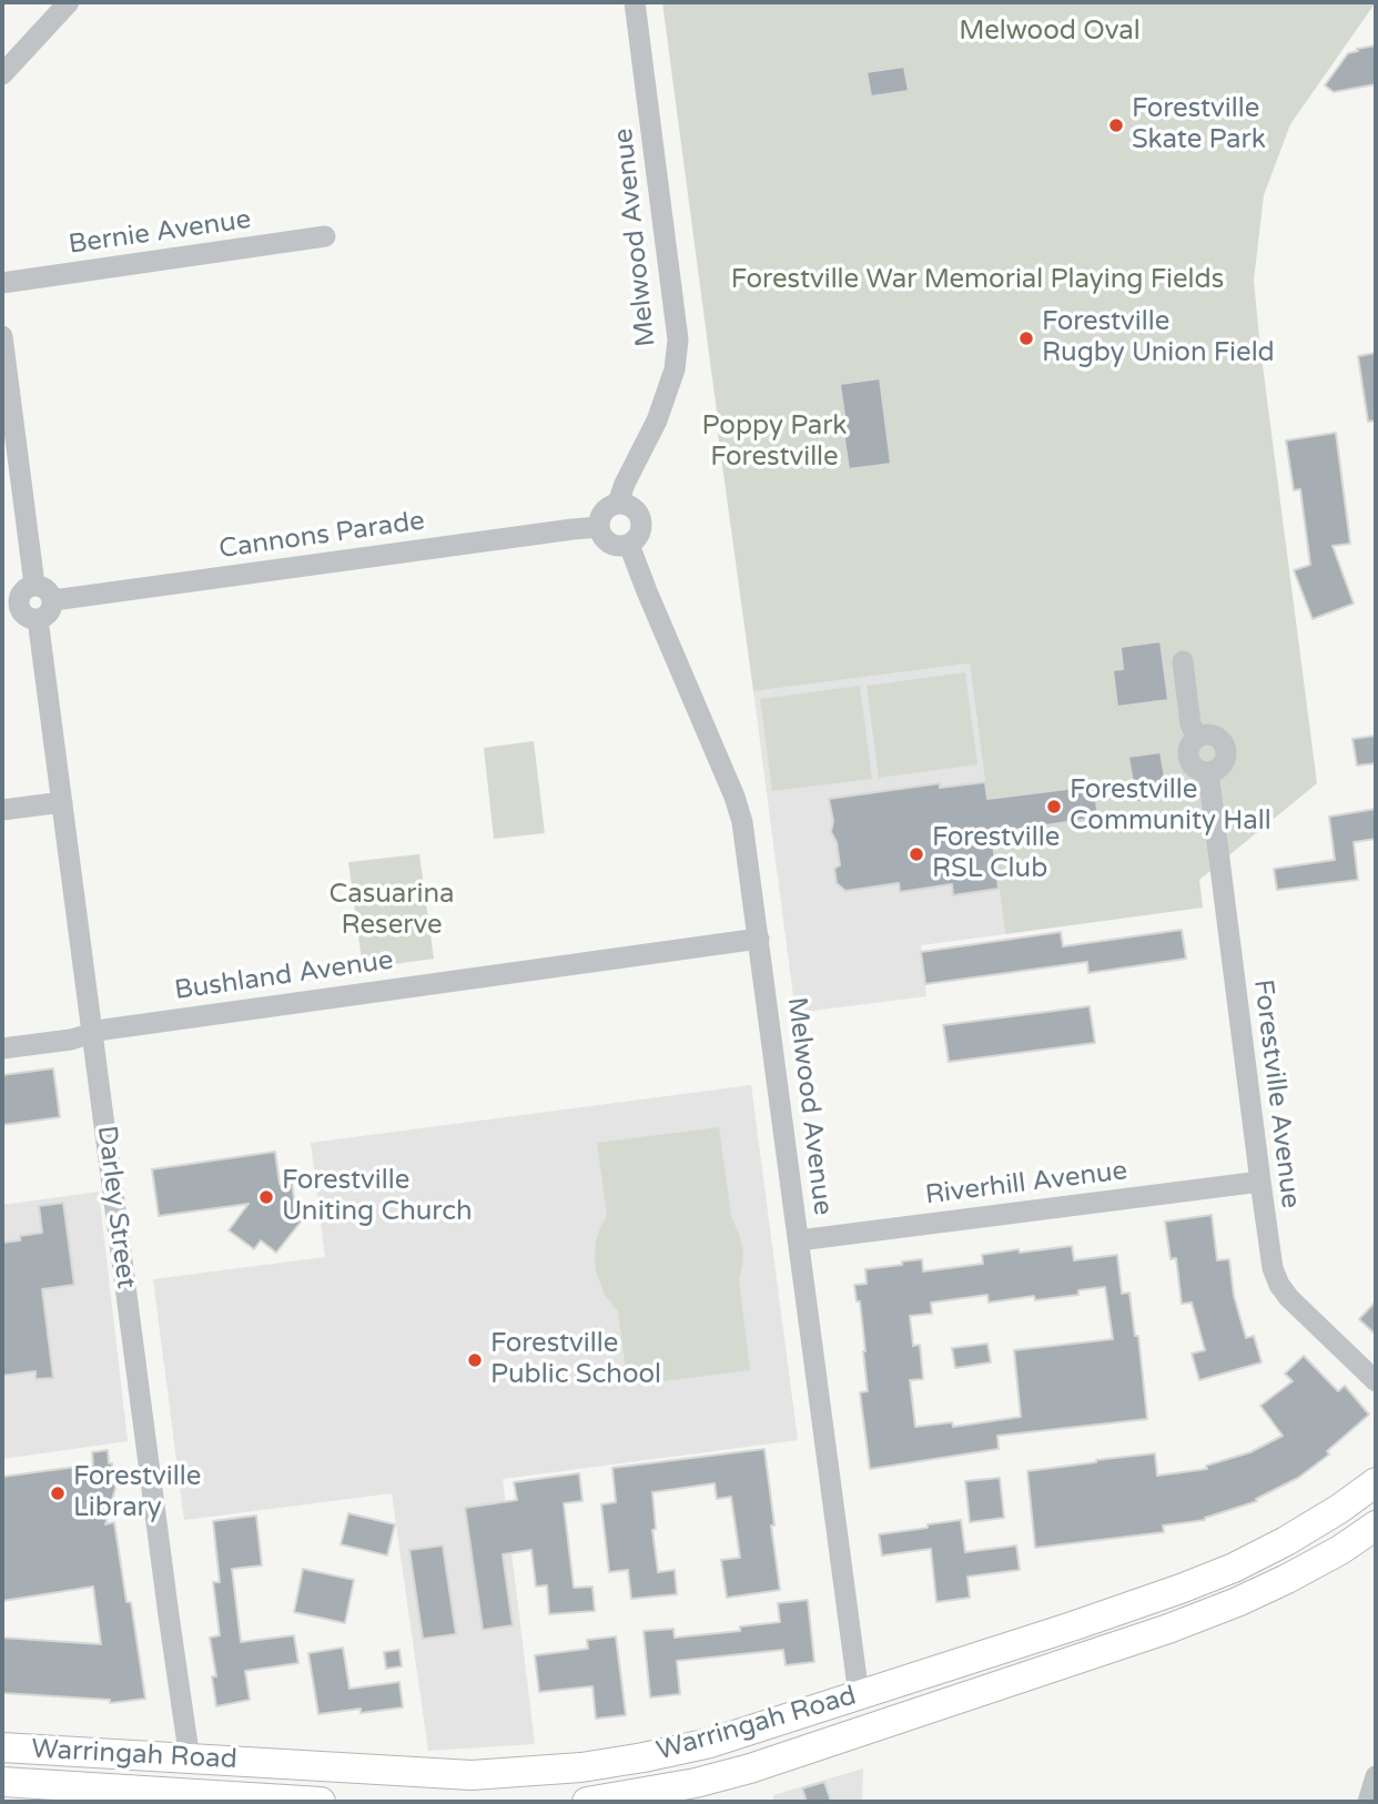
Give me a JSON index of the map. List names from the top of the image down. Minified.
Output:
{"streets":{"highway":["Darley Street","Warringah Road"],"street":["Bernie Avenue","Melwood Avenue","Cannons Parade","Bushland Avenue","Forestville Avenue","Riverhill Avenue"]},"crossings":[["Melwood Avenue","Cannons Parade"],["Melwood Avenue","Bushland Avenue"],["Melwood Avenue","Riverhill Avenue"],["Melwood Avenue","Warringah Road"],["Bushland Avenue","Darley Street"],["Forestville Avenue","Riverhill Avenue"],["Darley Street","Warringah Road"]],"parks":["Melwood Oval","Forestville War Memorial Playing Fields","Poppy Park Forestville","Casuarina Reserve"],"places":["Forestville Skate Park","Forestville Rugby Union Field","Forestville Community Hall","Forestville RSL Club","Forestville Uniting Church","Forestville Public School","Forestville Library"]}
